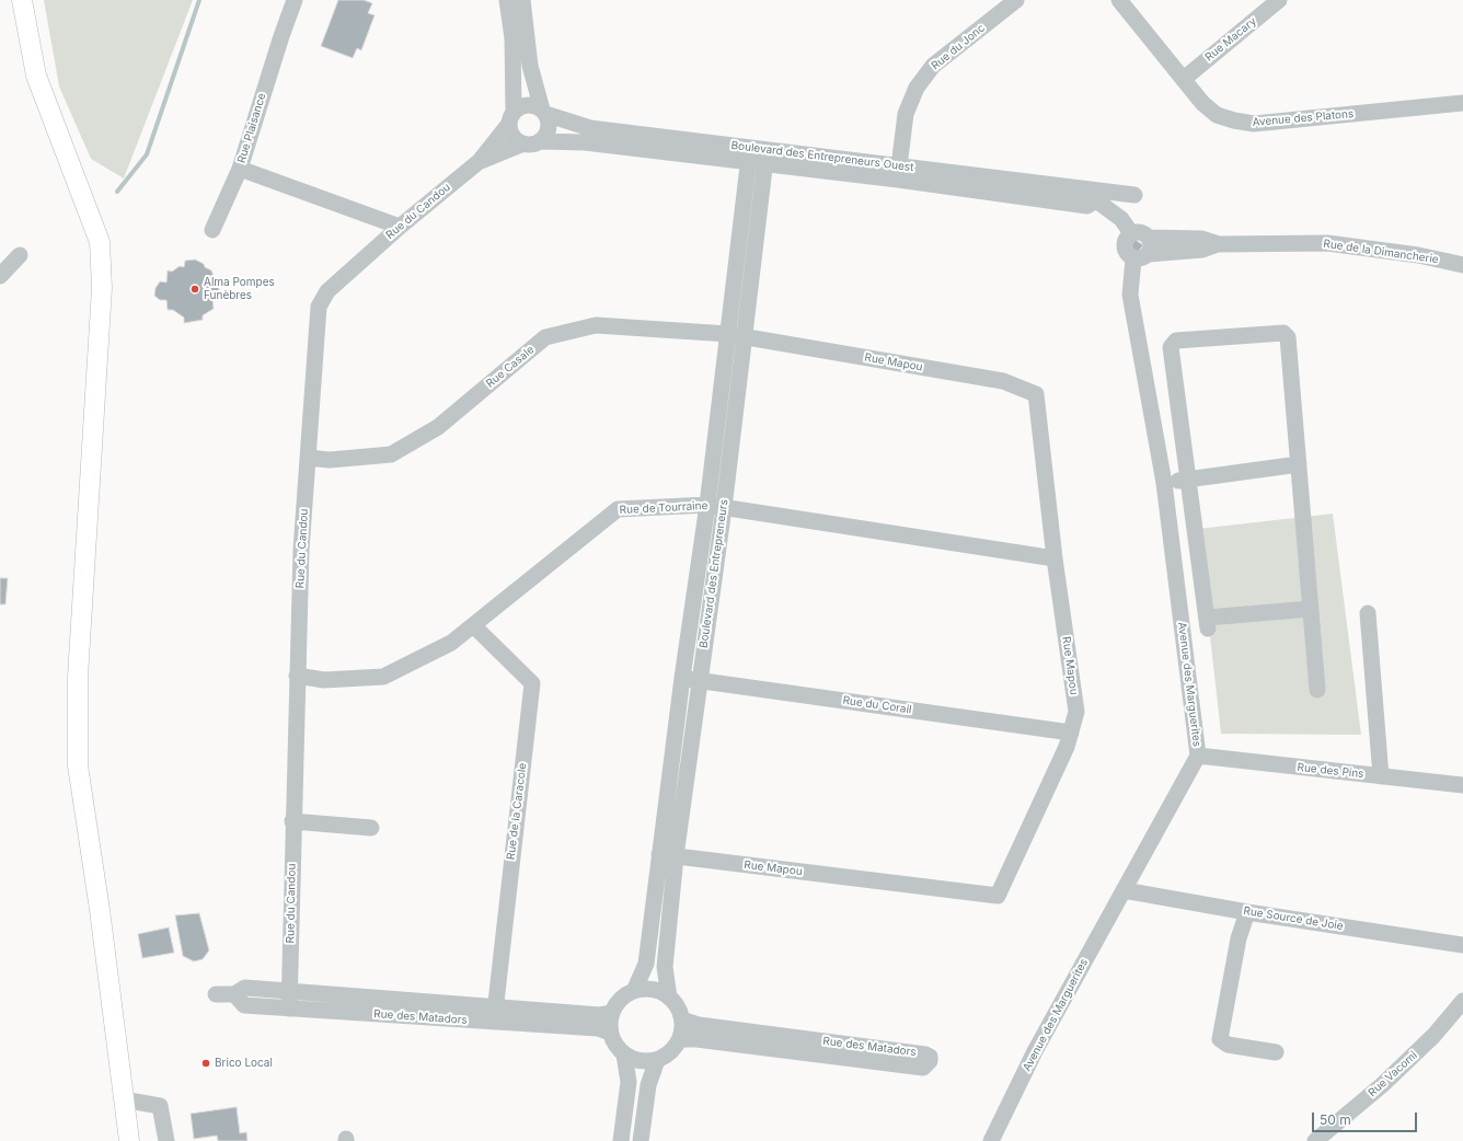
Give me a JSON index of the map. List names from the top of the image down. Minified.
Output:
{"streets":{"street":["Rue Macary","Rue du Jonc","Avenue des Platons","Rue Plaisance","Boulevard des Entrepreneurs Ouest","Rue du Candou","Rue de la Dimancherie","Rue Mapou","Rue Casale","Rue de Tourraine","Boulevard des Entrepreneurs","Avenue des Marguerites","Rue du Corail","Rue des Pins","Rue de la Caracole","Rue Source de Joie","Rue des Matadors","Rue Vacomi"]},"crossings":[["Rue Macary","Avenue des Platons"],["Rue du Jonc","Boulevard des Entrepreneurs Ouest"],["Rue Plaisance","Rue du Candou"],["Boulevard des Entrepreneurs Ouest","Rue du Candou"],["Boulevard des Entrepreneurs Ouest","Boulevard des Entrepreneurs"],["Rue du Candou","Rue Casale"],["Rue du Candou","Rue de Tourraine"],["Rue du Candou","Rue des Matadors"],["Rue de la Dimancherie","Avenue des Marguerites"],["Rue Mapou","Rue Casale"],["Rue Mapou","Rue de Tourraine"],["Rue Mapou","Boulevard des Entrepreneurs"],["Rue Mapou","Rue du Corail"],["Rue Casale","Boulevard des Entrepreneurs"],["Rue de Tourraine","Boulevard des Entrepreneurs"],["Rue de Tourraine","Rue de la Caracole"],["Boulevard des Entrepreneurs","Rue du Corail"],["Boulevard des Entrepreneurs","Rue des Matadors"],["Avenue des Marguerites","Rue des Pins"],["Avenue des Marguerites","Rue Source de Joie"],["Rue de la Caracole","Rue des Matadors"]],"places":["Alma Pompes Funèbres","Brico Local"],"scale_bar":"50 m"}
